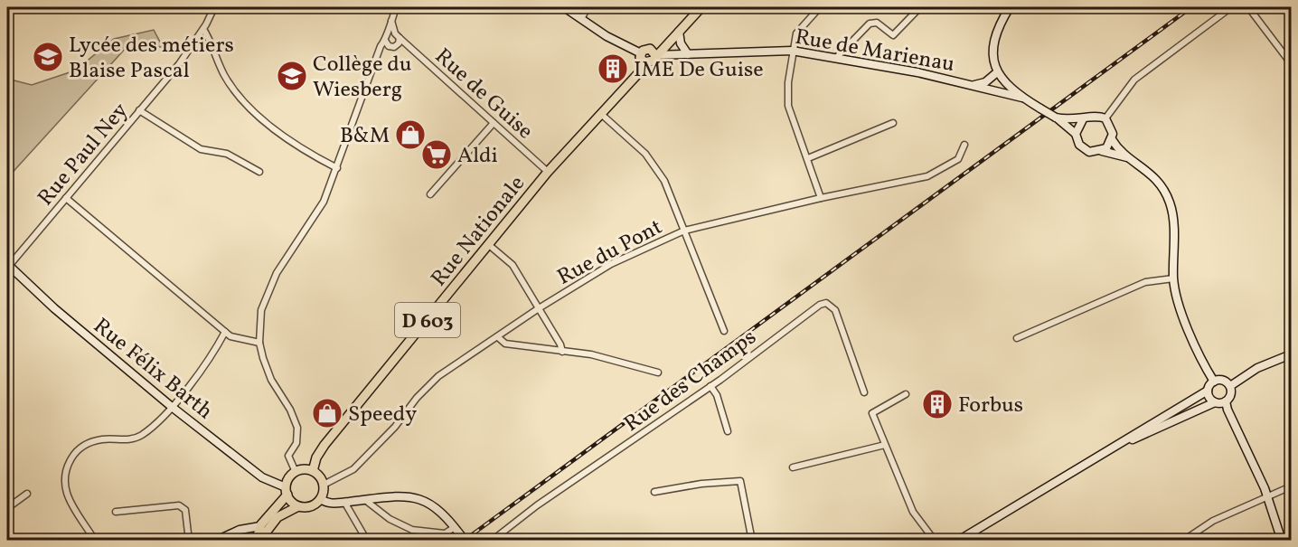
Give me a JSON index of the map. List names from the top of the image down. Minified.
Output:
{"streets":{"main road":["Rue de Marienau","Rue Nationale","D 603","Rue Félix Barth"],"street":["Rue de Guise","Rue Paul Ney","Rue du Pont","Rue des Champs"]},"crossings":[["Rue de Guise","Rue Nationale"],["Rue Paul Ney","Rue Félix Barth"],["Rue Nationale","Rue du Pont"],["Rue Nationale","Rue Félix Barth"],["Rue du Pont","Rue Félix Barth"]],"places":{"school or university":["Lycée des métiers Blaise Pascal","Collège du Wiesberg"],"building":["IME De Guise","Forbus"],"shop":["B&M","Speedy"],"supermarket":["Aldi"]}}
